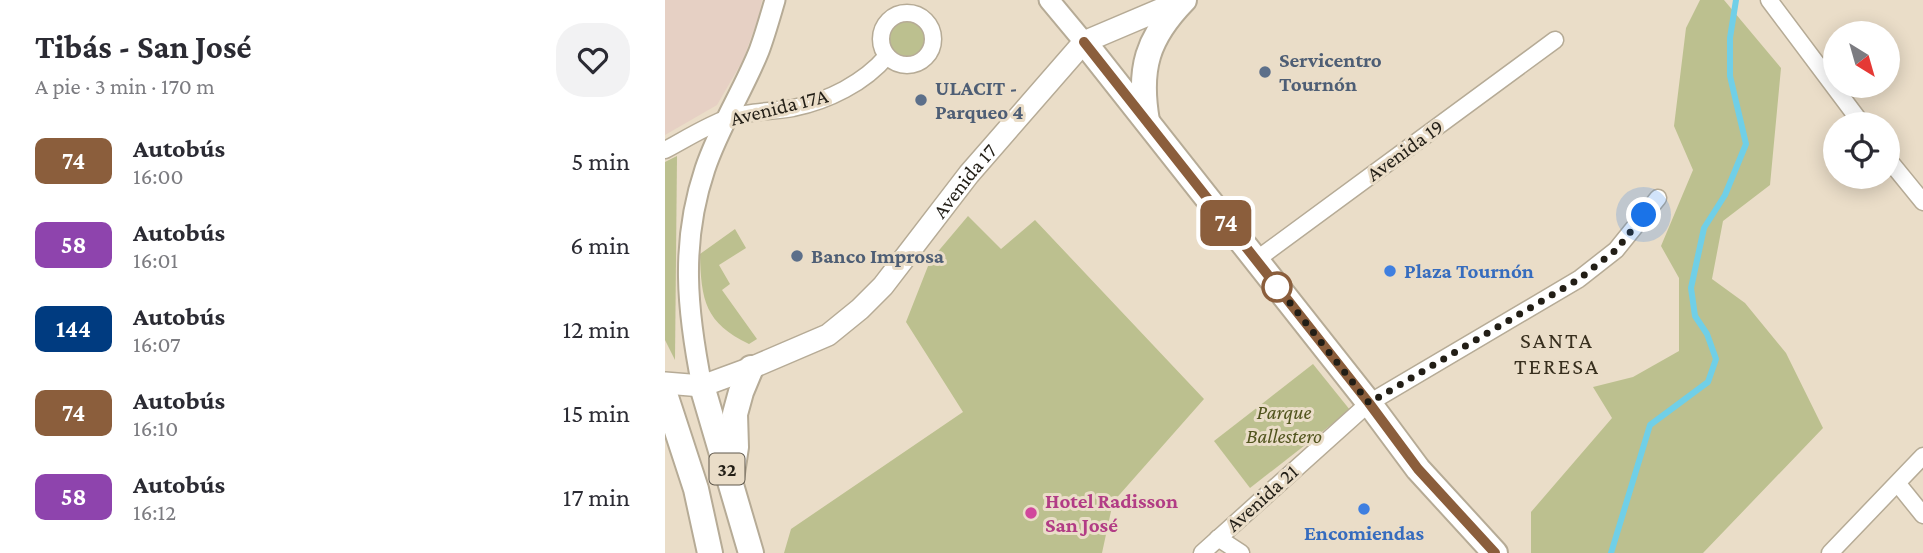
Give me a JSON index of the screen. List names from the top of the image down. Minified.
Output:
{"streets":{"main road":["Avenida 17","32"],"street":["Avenida 17A","Avenida 19","Avenida 21"]},"crossings":[["Avenida 17","32"]],"districts":["SANTA TERESA"],"parks":["Parque Ballestero"],"places":["Servicentro Tournón","ULACIT - Parqueo 4","Banco Improsa","Plaza Tournón","Encomiendas","Hotel Radisson San José"],"lines":["bus line 74"],"north":"bottom right","page":{"heading":["Tibás - San José","A pie · 3 min · 170 m"],"on_map":"74","list":[{"mark":"74","name":"Autobús","note":"16:00","value":"5 min"},{"mark":"58","name":"Autobús","note":"16:01","value":"6 min"},{"mark":"144","name":"Autobús","note":"16:07","value":"12 min"},{"mark":"74","name":"Autobús","note":"16:10","value":"15 min"},{"mark":"58","name":"Autobús","note":"16:12","value":"17 min"}]}}
